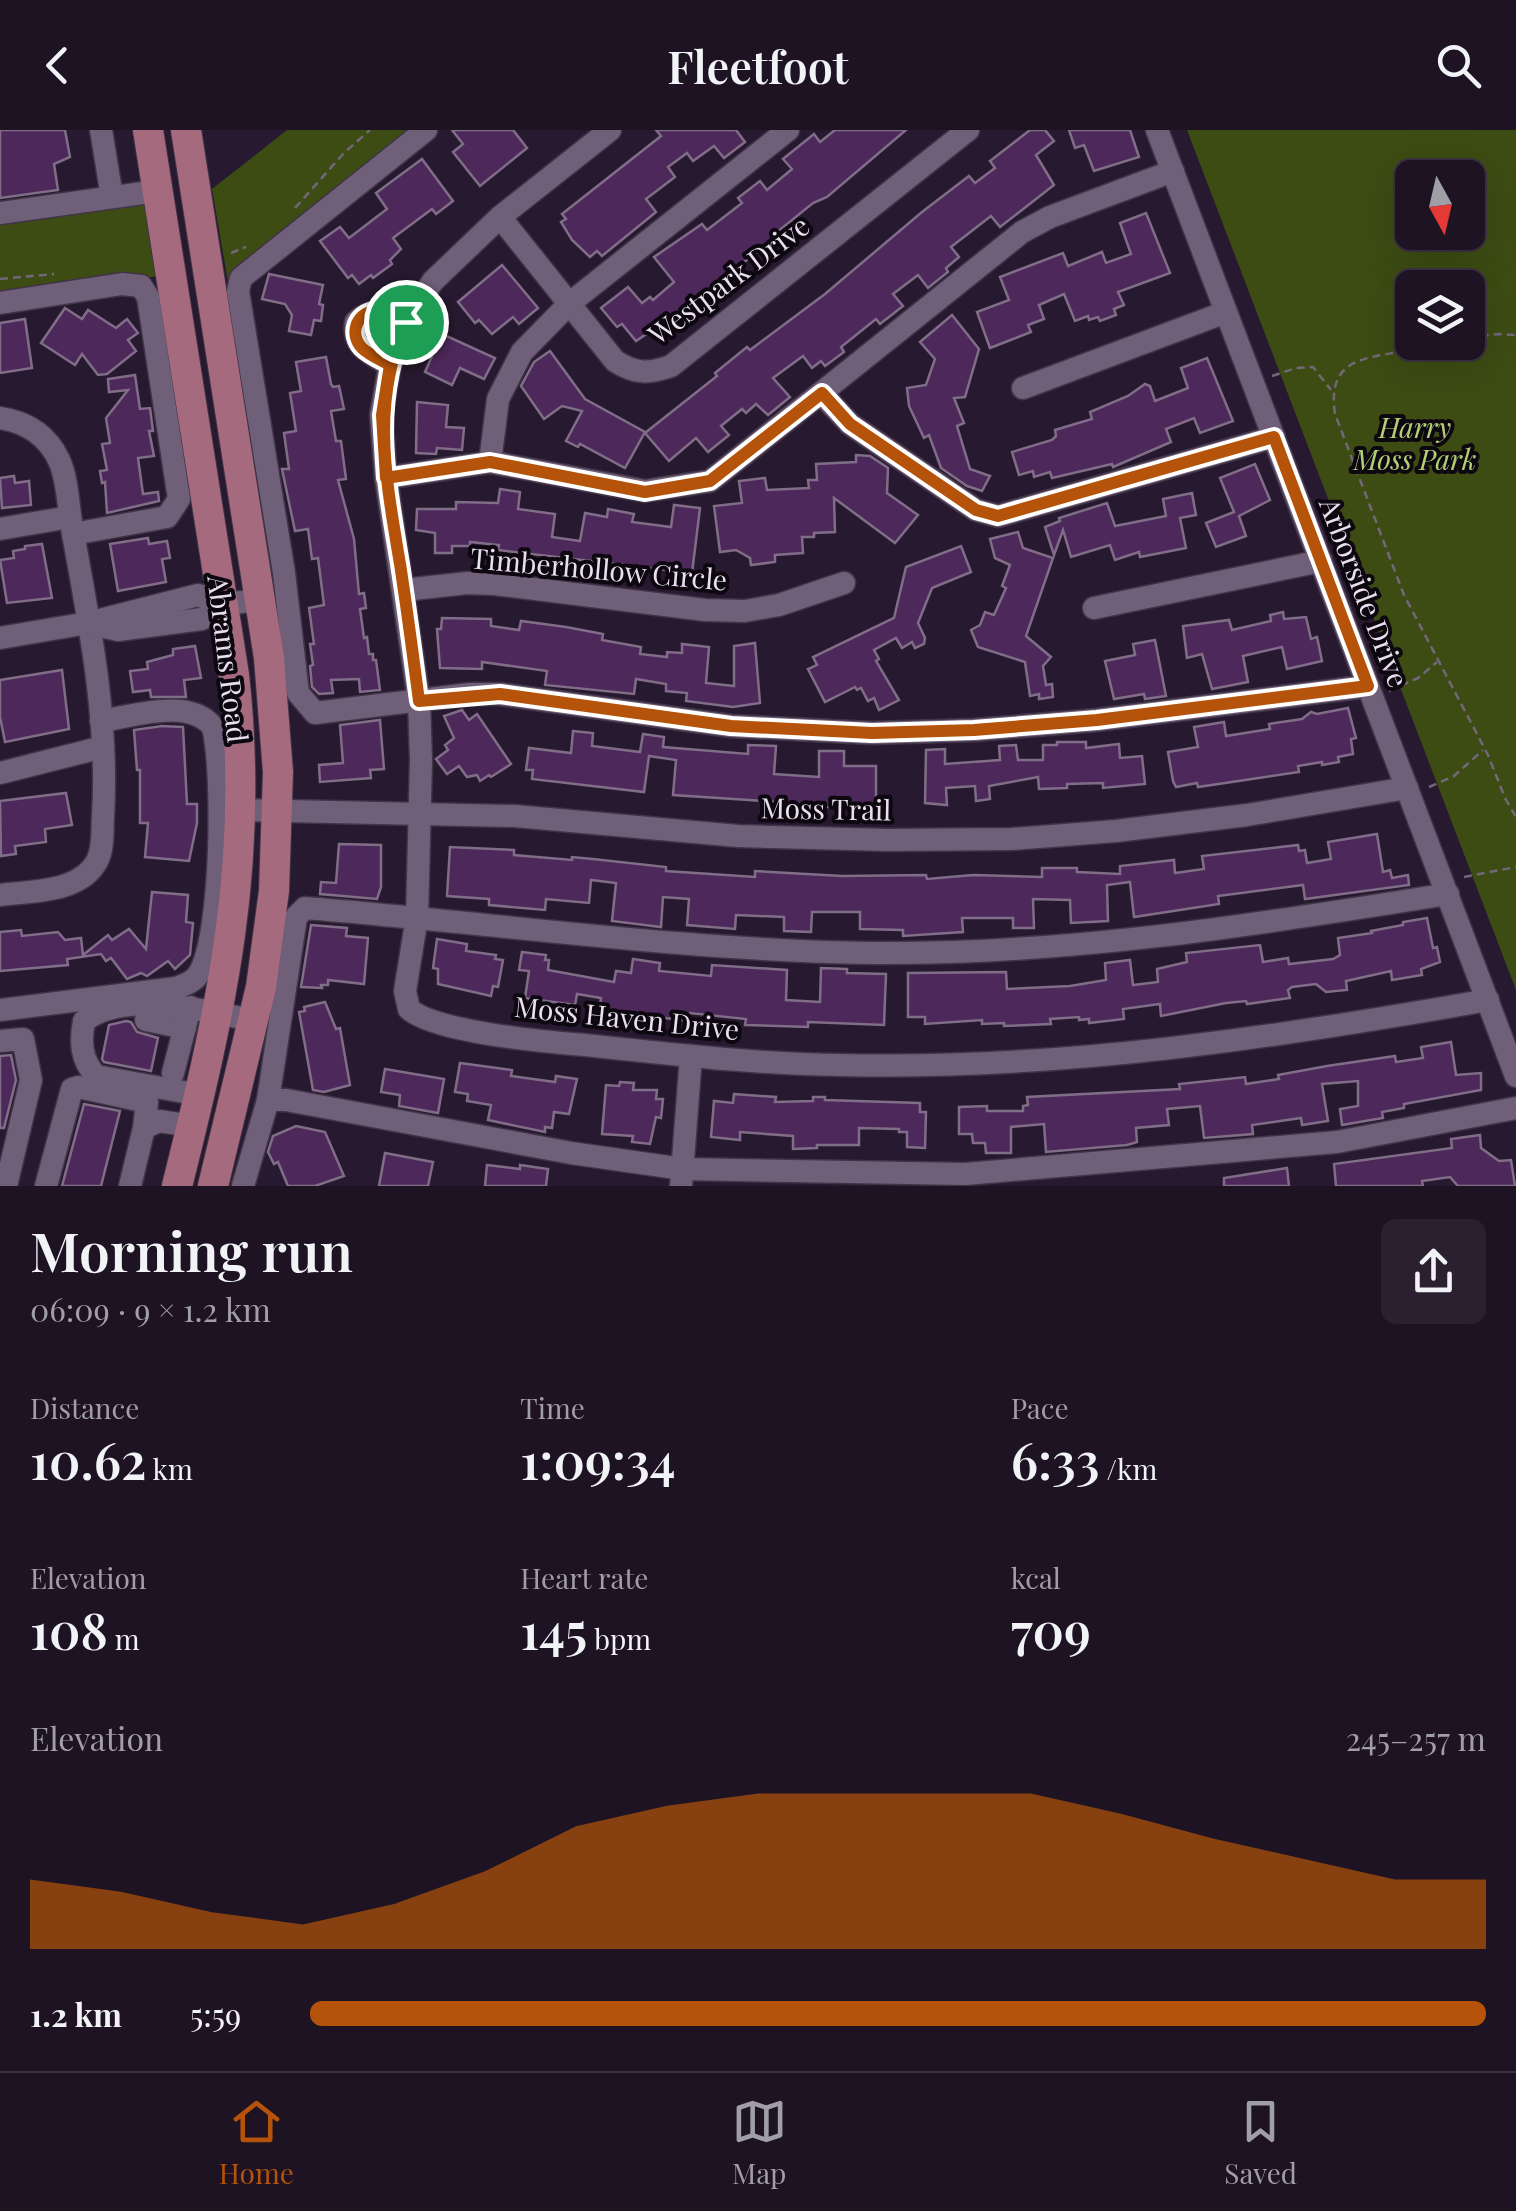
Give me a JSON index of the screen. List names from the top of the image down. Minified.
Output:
{"streets":{"main road":["Abrams Road"],"street":["Westpark Drive","Timberhollow Circle","Arborside Drive","Moss Trail","Moss Haven Drive"]},"crossings":[["Westpark Drive","Moss Haven Drive"],["Timberhollow Circle","Moss Haven Drive"],["Arborside Drive","Moss Trail"],["Arborside Drive","Moss Haven Drive"],["Abrams Road","Moss Trail"],["Moss Trail","Moss Haven Drive"]],"parks":["Harry Moss Park"],"north":"bottom","page":{"header":"Fleetfoot","heading":["Morning run","06:09 · 9 × 1.2 km"],"stats":[["Distance","10.62 km"],["Time","1:09:34"],["Pace","6:33 /km"],["Elevation","108 m"],["Heart rate","145 bpm"],["kcal","709"]],"chart":["Elevation","245–257 m"],"list":[{"name":"1.2 km","note":"5:59"}],"tabs":["Home","Map","Saved"]}}
